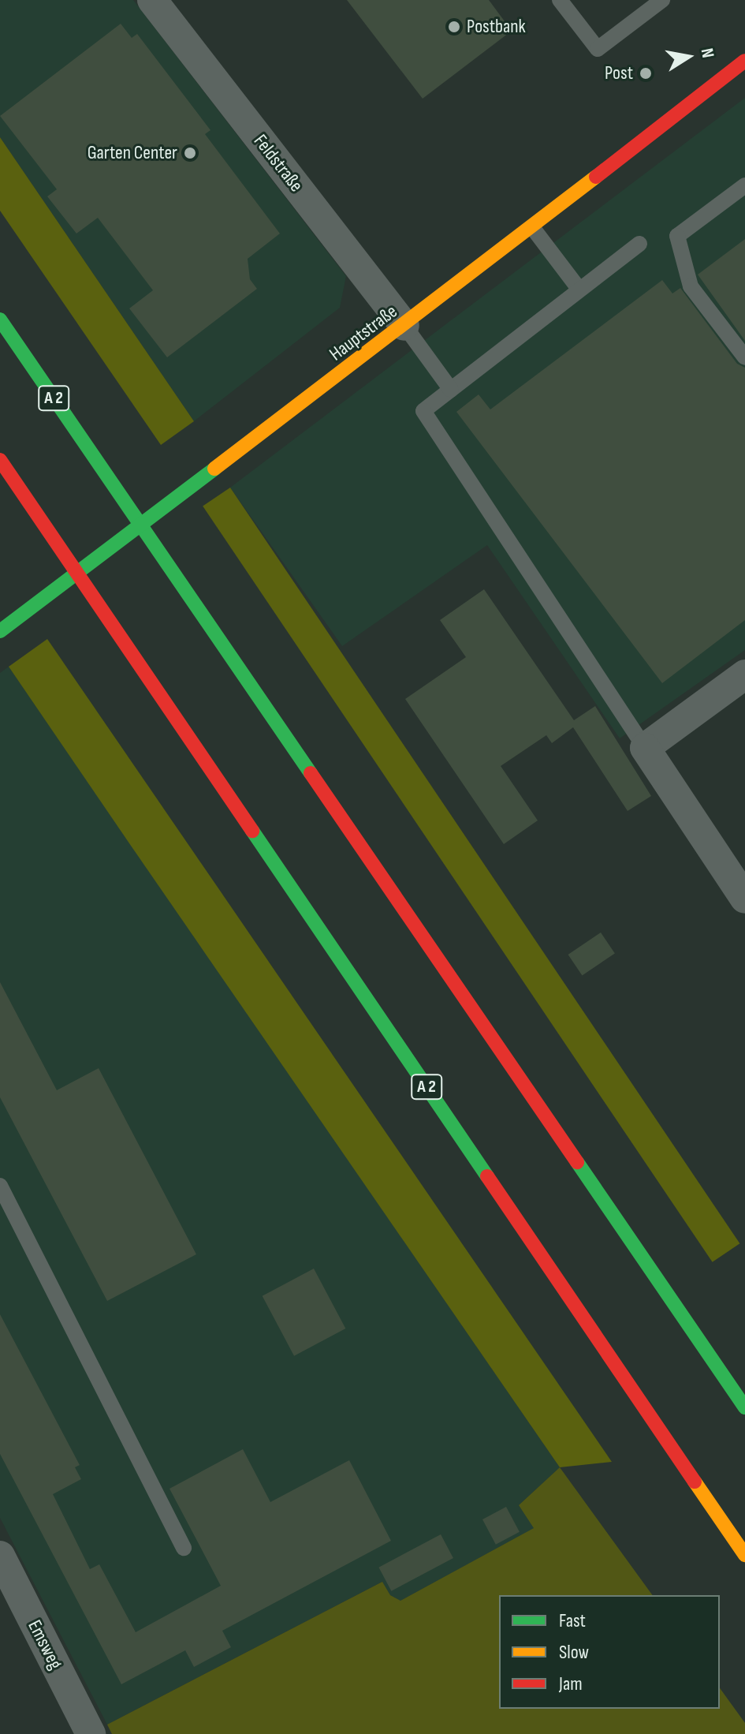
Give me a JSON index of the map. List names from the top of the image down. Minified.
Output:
{"streets":{"main road":["Hauptstraße","A 2"],"street":["Feldstraße","Emsweg"]},"crossings":[["Feldstraße","Hauptstraße"]],"places":["Postbank","Post","Garten Center"],"legend":["Fast","Slow","Jam"],"north":"right"}
